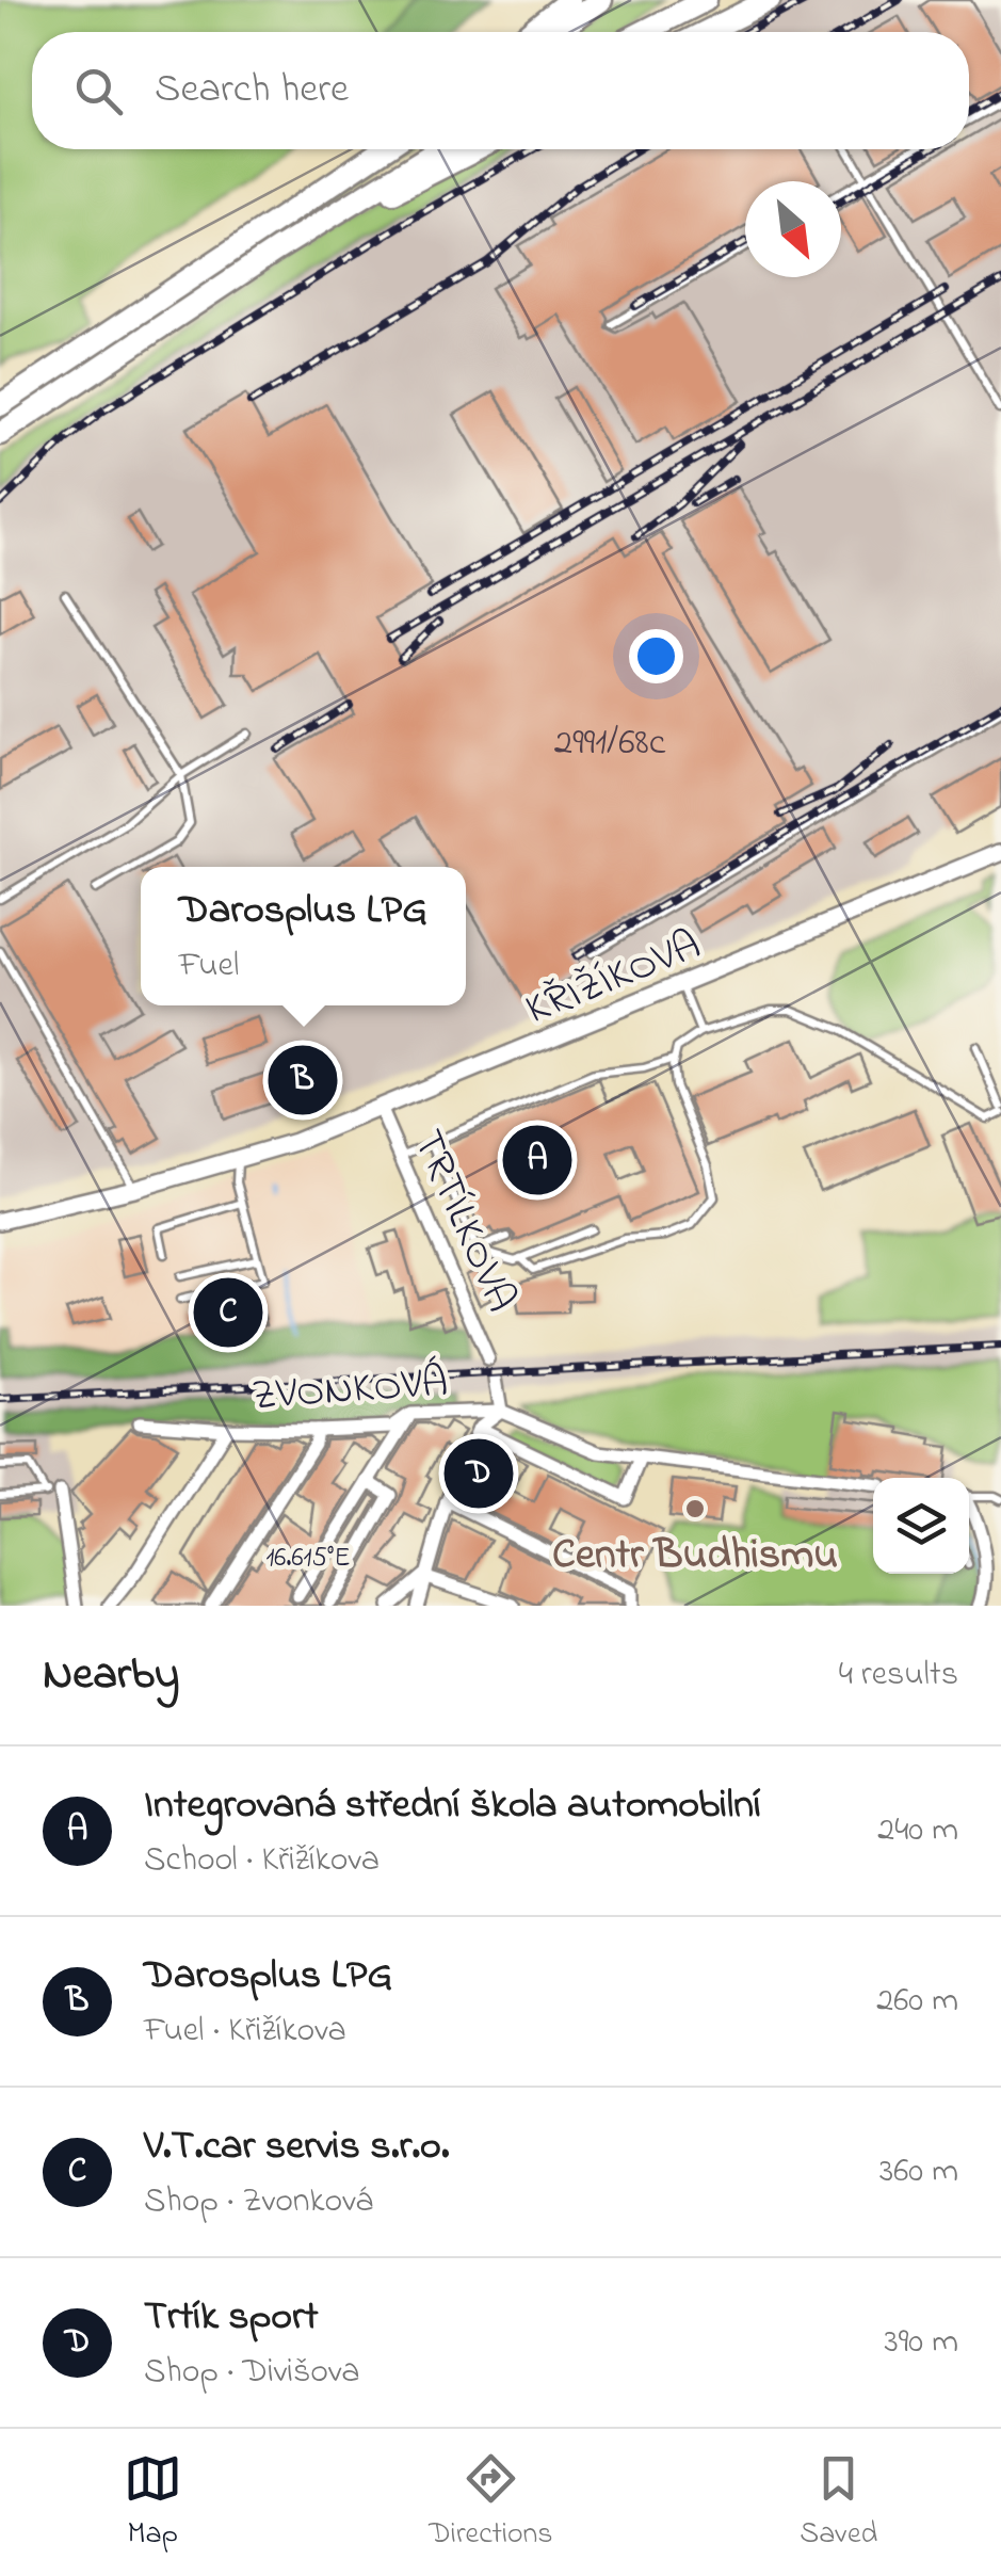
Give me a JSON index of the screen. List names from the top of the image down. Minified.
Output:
{"streets":{"street":["KŘIŽÍKOVA","TRTÍLKOVA","ZVONKOVÁ"]},"crossings":[["KŘIŽÍKOVA","TRTÍLKOVA"],["TRTÍLKOVA","ZVONKOVÁ"]],"places":["Centr Budhismu"],"house_numbers":["2991/68c"],"north":"bottom right","page":{"search":"Search here","popup":["Darosplus LPG","Fuel"],"pins":["B","A","C","D"],"heading":["Nearby","4 results"],"list":[{"mark":"A","name":"Integrovaná střední škola automobilní","note":"School · Křižíkova","value":"240 m"},{"mark":"B","name":"Darosplus LPG","note":"Fuel · Křižíkova","value":"260 m"},{"mark":"C","name":"V.T.car servis s.r.o.","note":"Shop · Zvonková","value":"360 m"},{"mark":"D","name":"Trtík sport","note":"Shop · Divišova","value":"390 m"}],"nav":["Map","Directions","Saved"]},"coordinates":["16.615°E"]}
